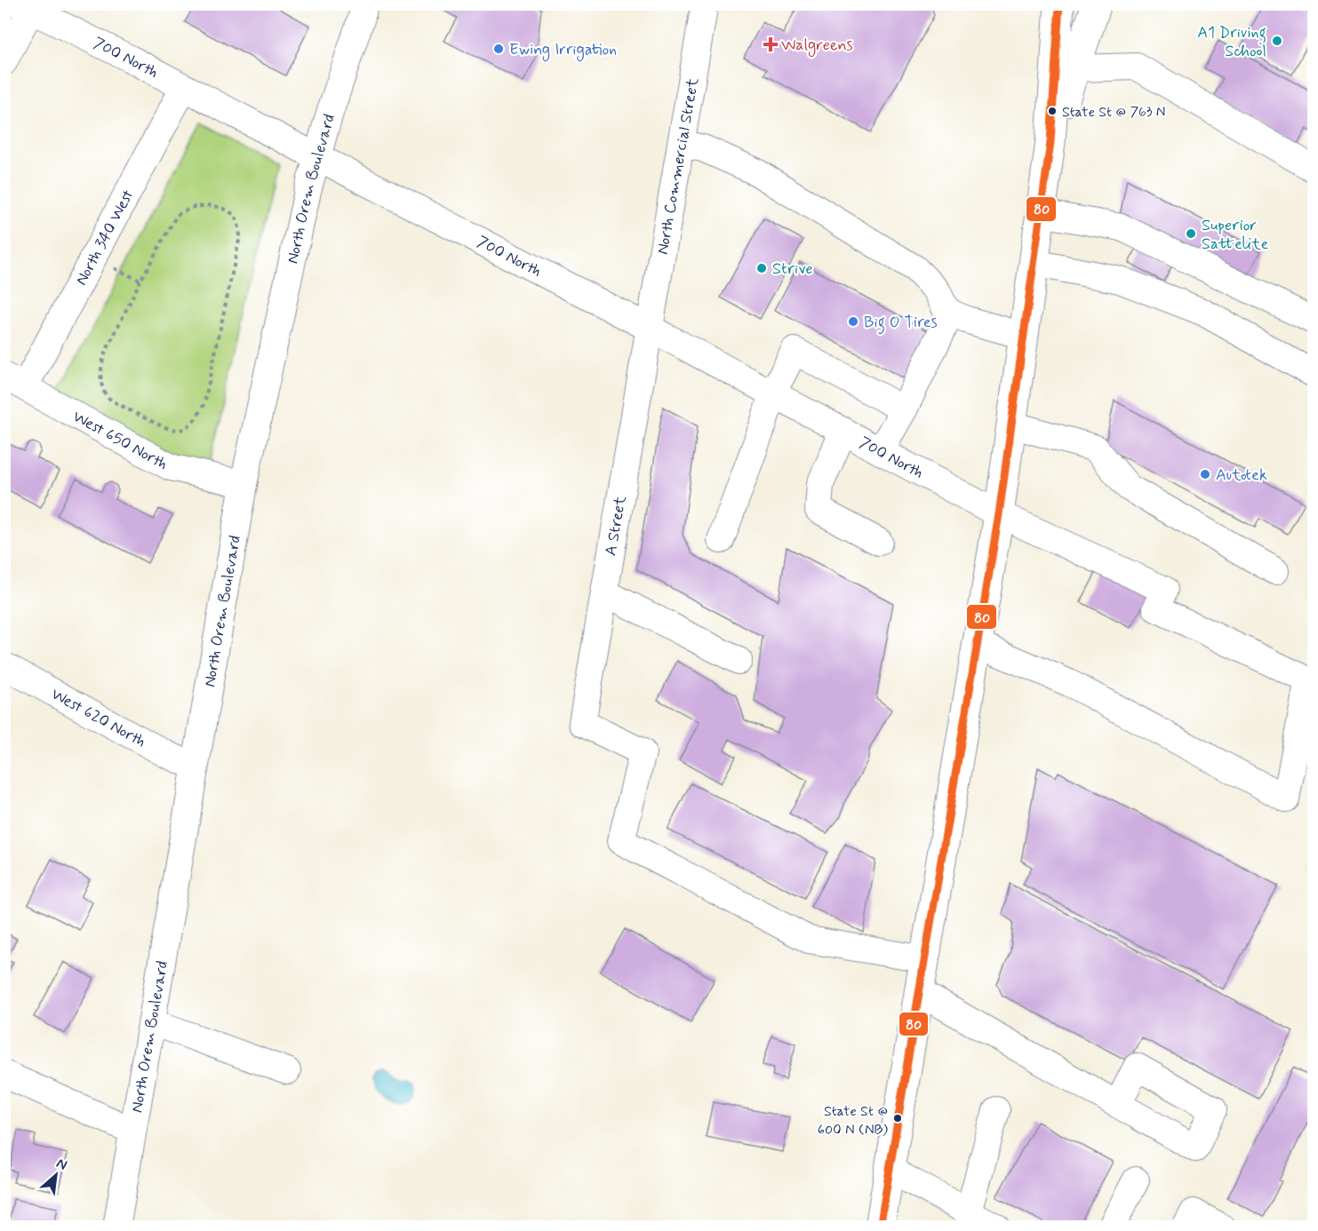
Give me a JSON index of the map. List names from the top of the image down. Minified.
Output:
{"streets":{"street":["700 North","North Commercial Street","North Orem Boulevard","North 340 West","West 650 North","A Street","West 620 North"]},"crossings":[["700 North","North Commercial Street"],["700 North","North Orem Boulevard"],["700 North","North 340 West"],["700 North","A Street"],["North Commercial Street","A Street"],["North Orem Boulevard","West 650 North"],["North Orem Boulevard","West 620 North"],["North 340 West","West 650 North"]],"places":{"other":["A1 Driving School","Ewing Irrigation","State St @ 763 N","Superior Sattelite","Strive","Big O Tires","Autotek","State St @ 600 N (NB)"],"health":["Walgreens"]},"lines":["transit line 80"],"north":"top right"}
